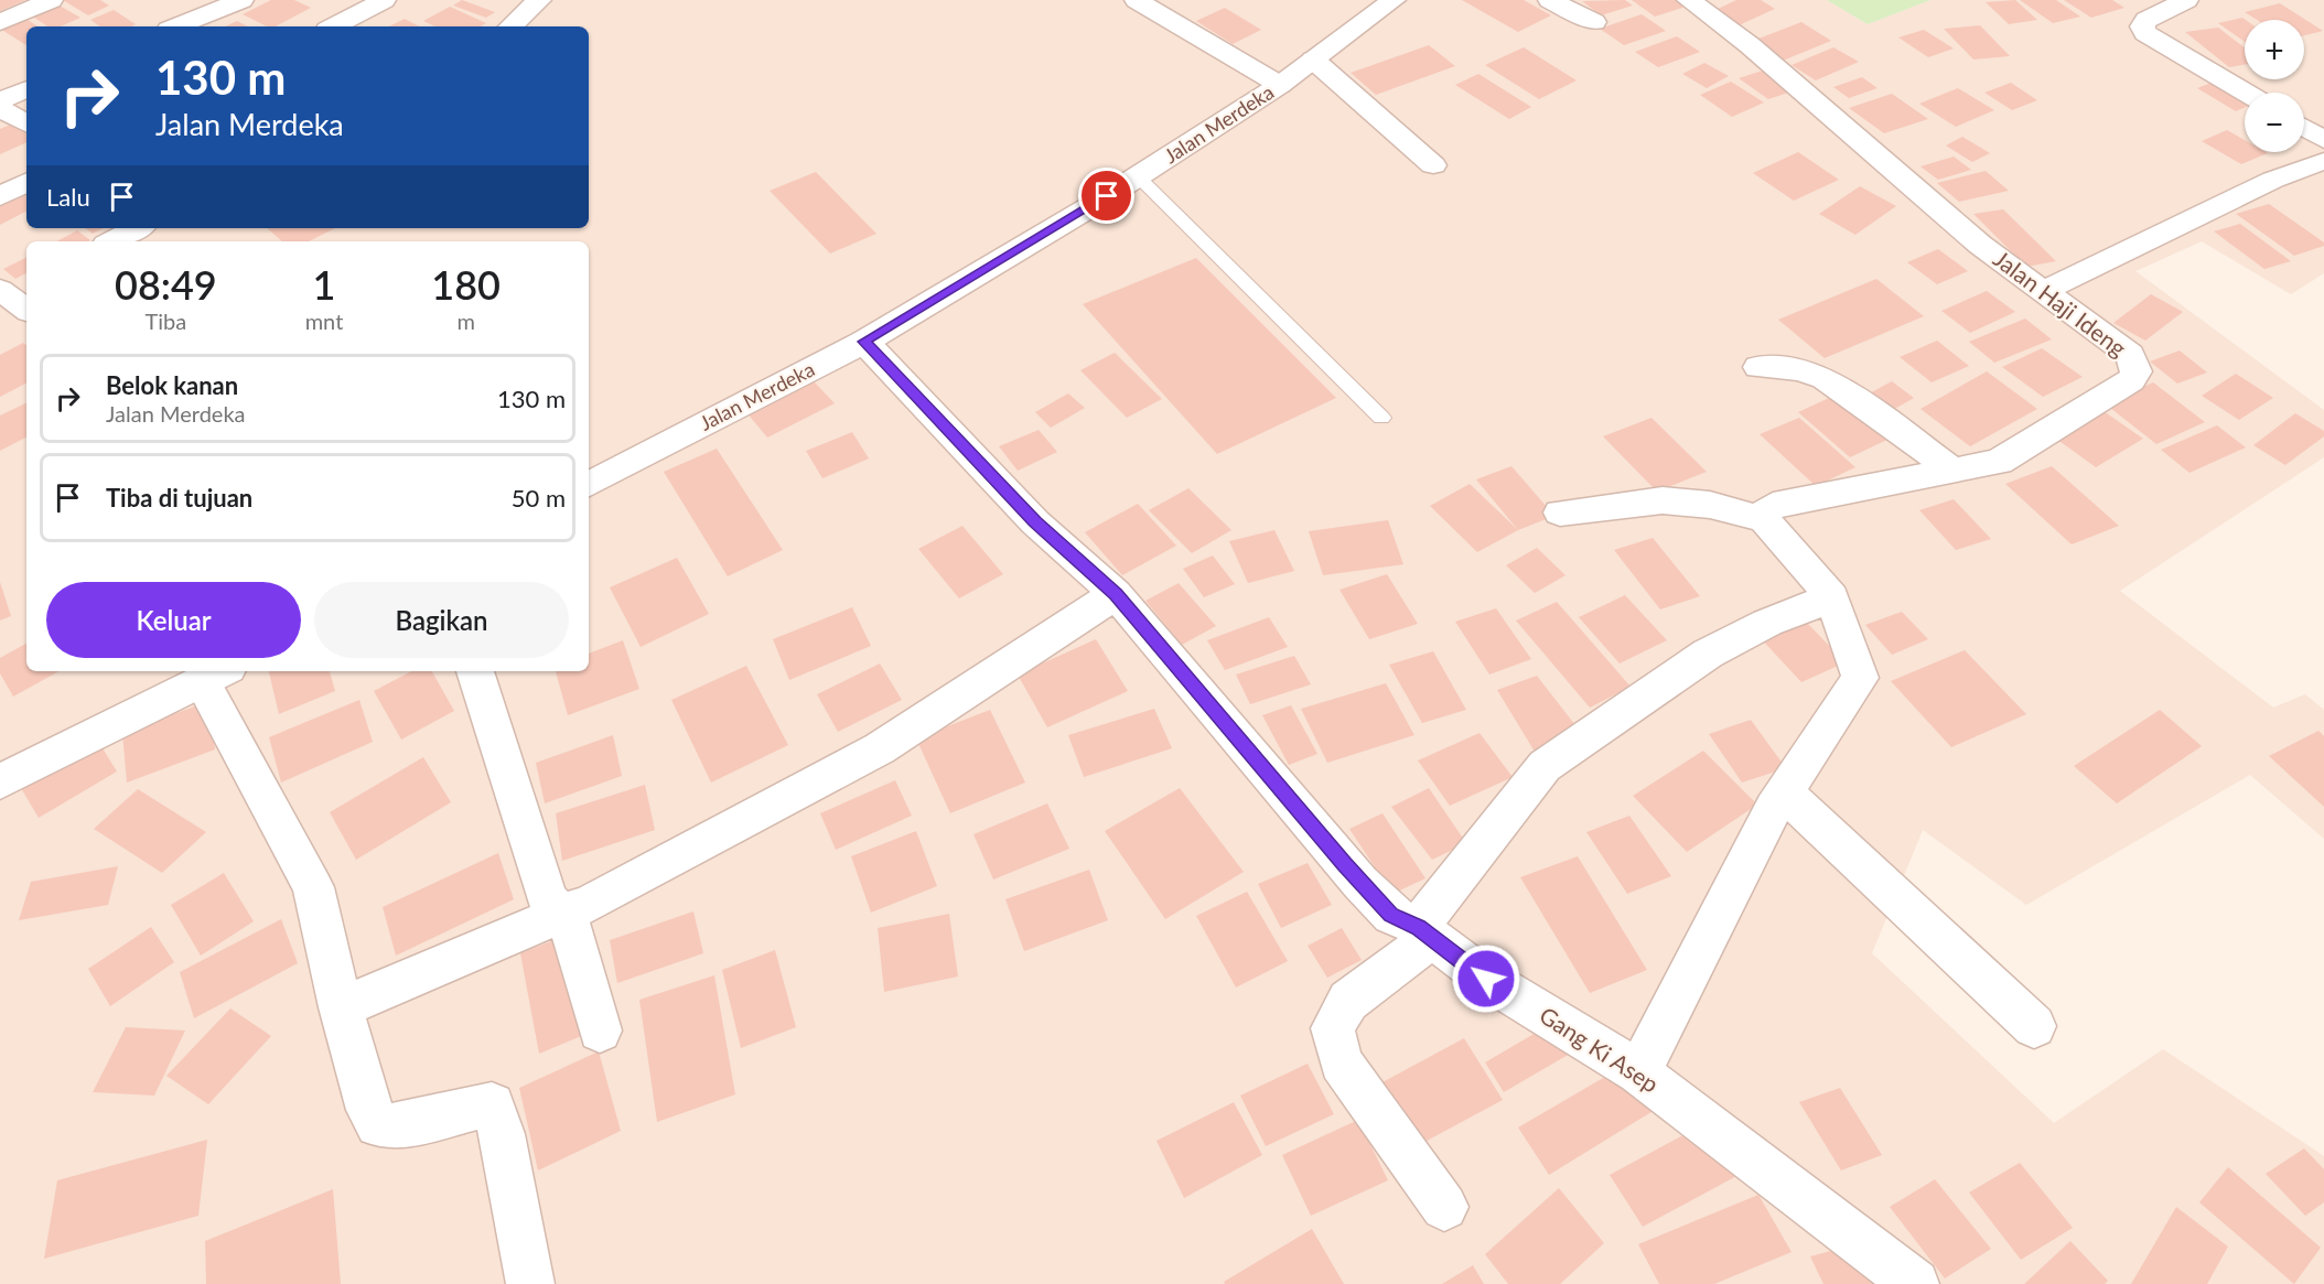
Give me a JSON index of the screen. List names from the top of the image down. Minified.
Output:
{"streets":{"street":["Jalan Merdeka","Jalan Haji Ideng","Gang Ki Asep"]},"crossings":[["Jalan Merdeka","Gang Ki Asep"]],"page":{"map_buttons":["+","−"],"turn":["130 m","Jalan Merdeka"],"then":"Lalu","eta":["08:49","Tiba","1","mnt","180","m"],"list":[{"name":"Belok kanan","note":"Jalan Merdeka","value":"130 m"},{"name":"Tiba di tujuan","value":"50 m"}],"buttons":["Keluar","Bagikan"]}}
